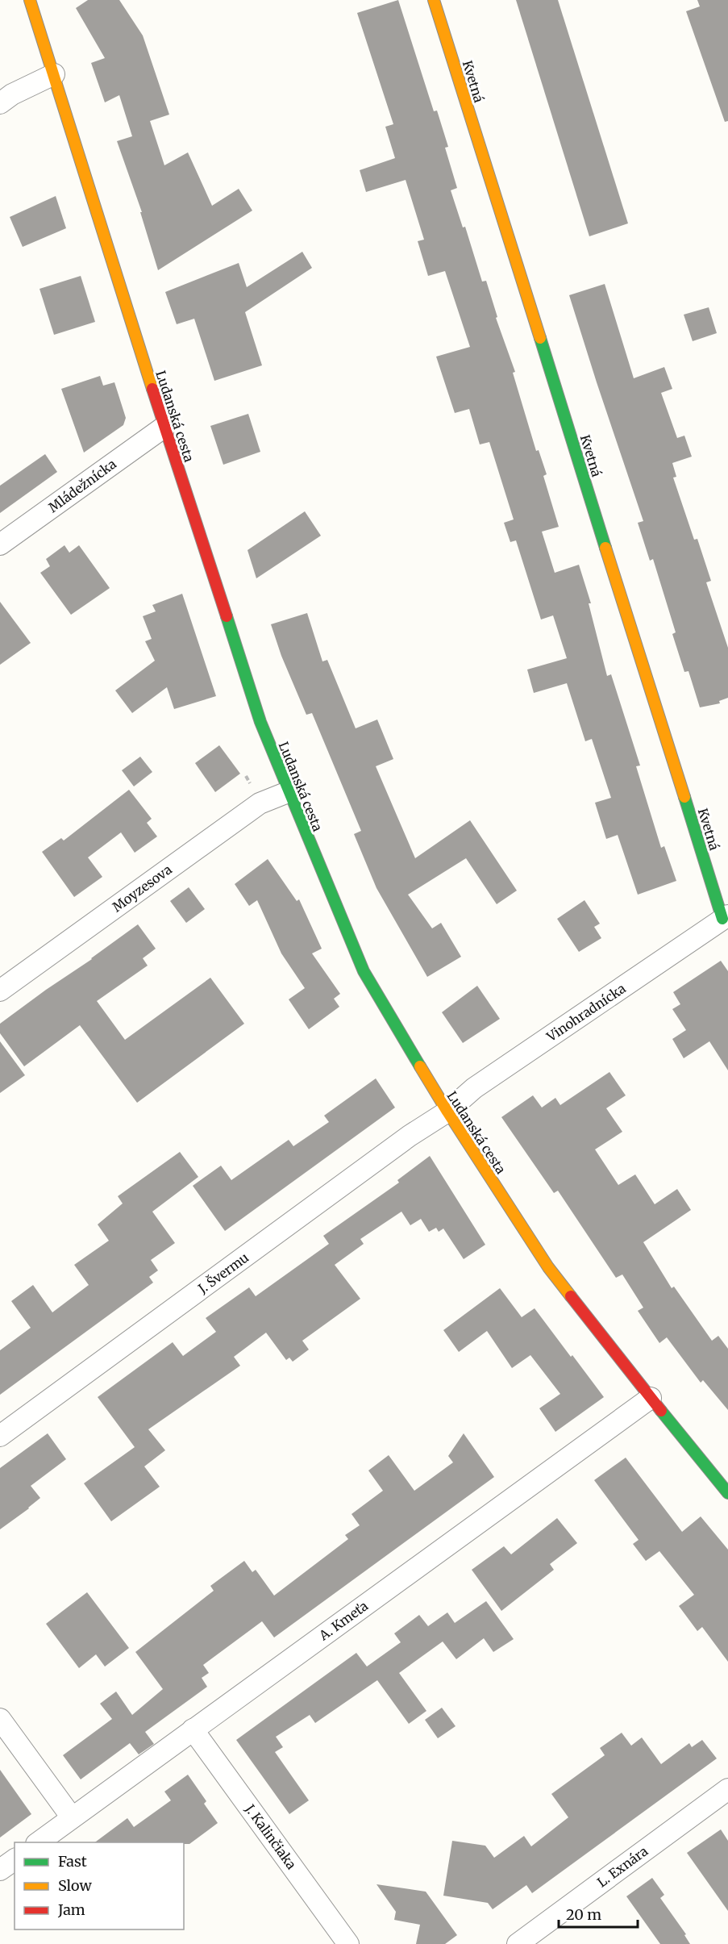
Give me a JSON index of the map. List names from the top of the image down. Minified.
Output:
{"streets":{"street":["Kvetná","Ludanská cesta","Mládežnícka","Moyzesova","Vinohradnícka","J. Švermu","A. Kmeťa","J. Kalinčiaka","L. Exnára"]},"crossings":[["Kvetná","Vinohradnícka"],["Ludanská cesta","Mládežnícka"],["Ludanská cesta","Moyzesova"],["Ludanská cesta","Vinohradnícka"],["Ludanská cesta","J. Švermu"],["Ludanská cesta","A. Kmeťa"],["Vinohradnícka","J. Švermu"],["A. Kmeťa","J. Kalinčiaka"]],"legend":["Fast","Slow","Jam"],"scale_bar":"20 m"}
